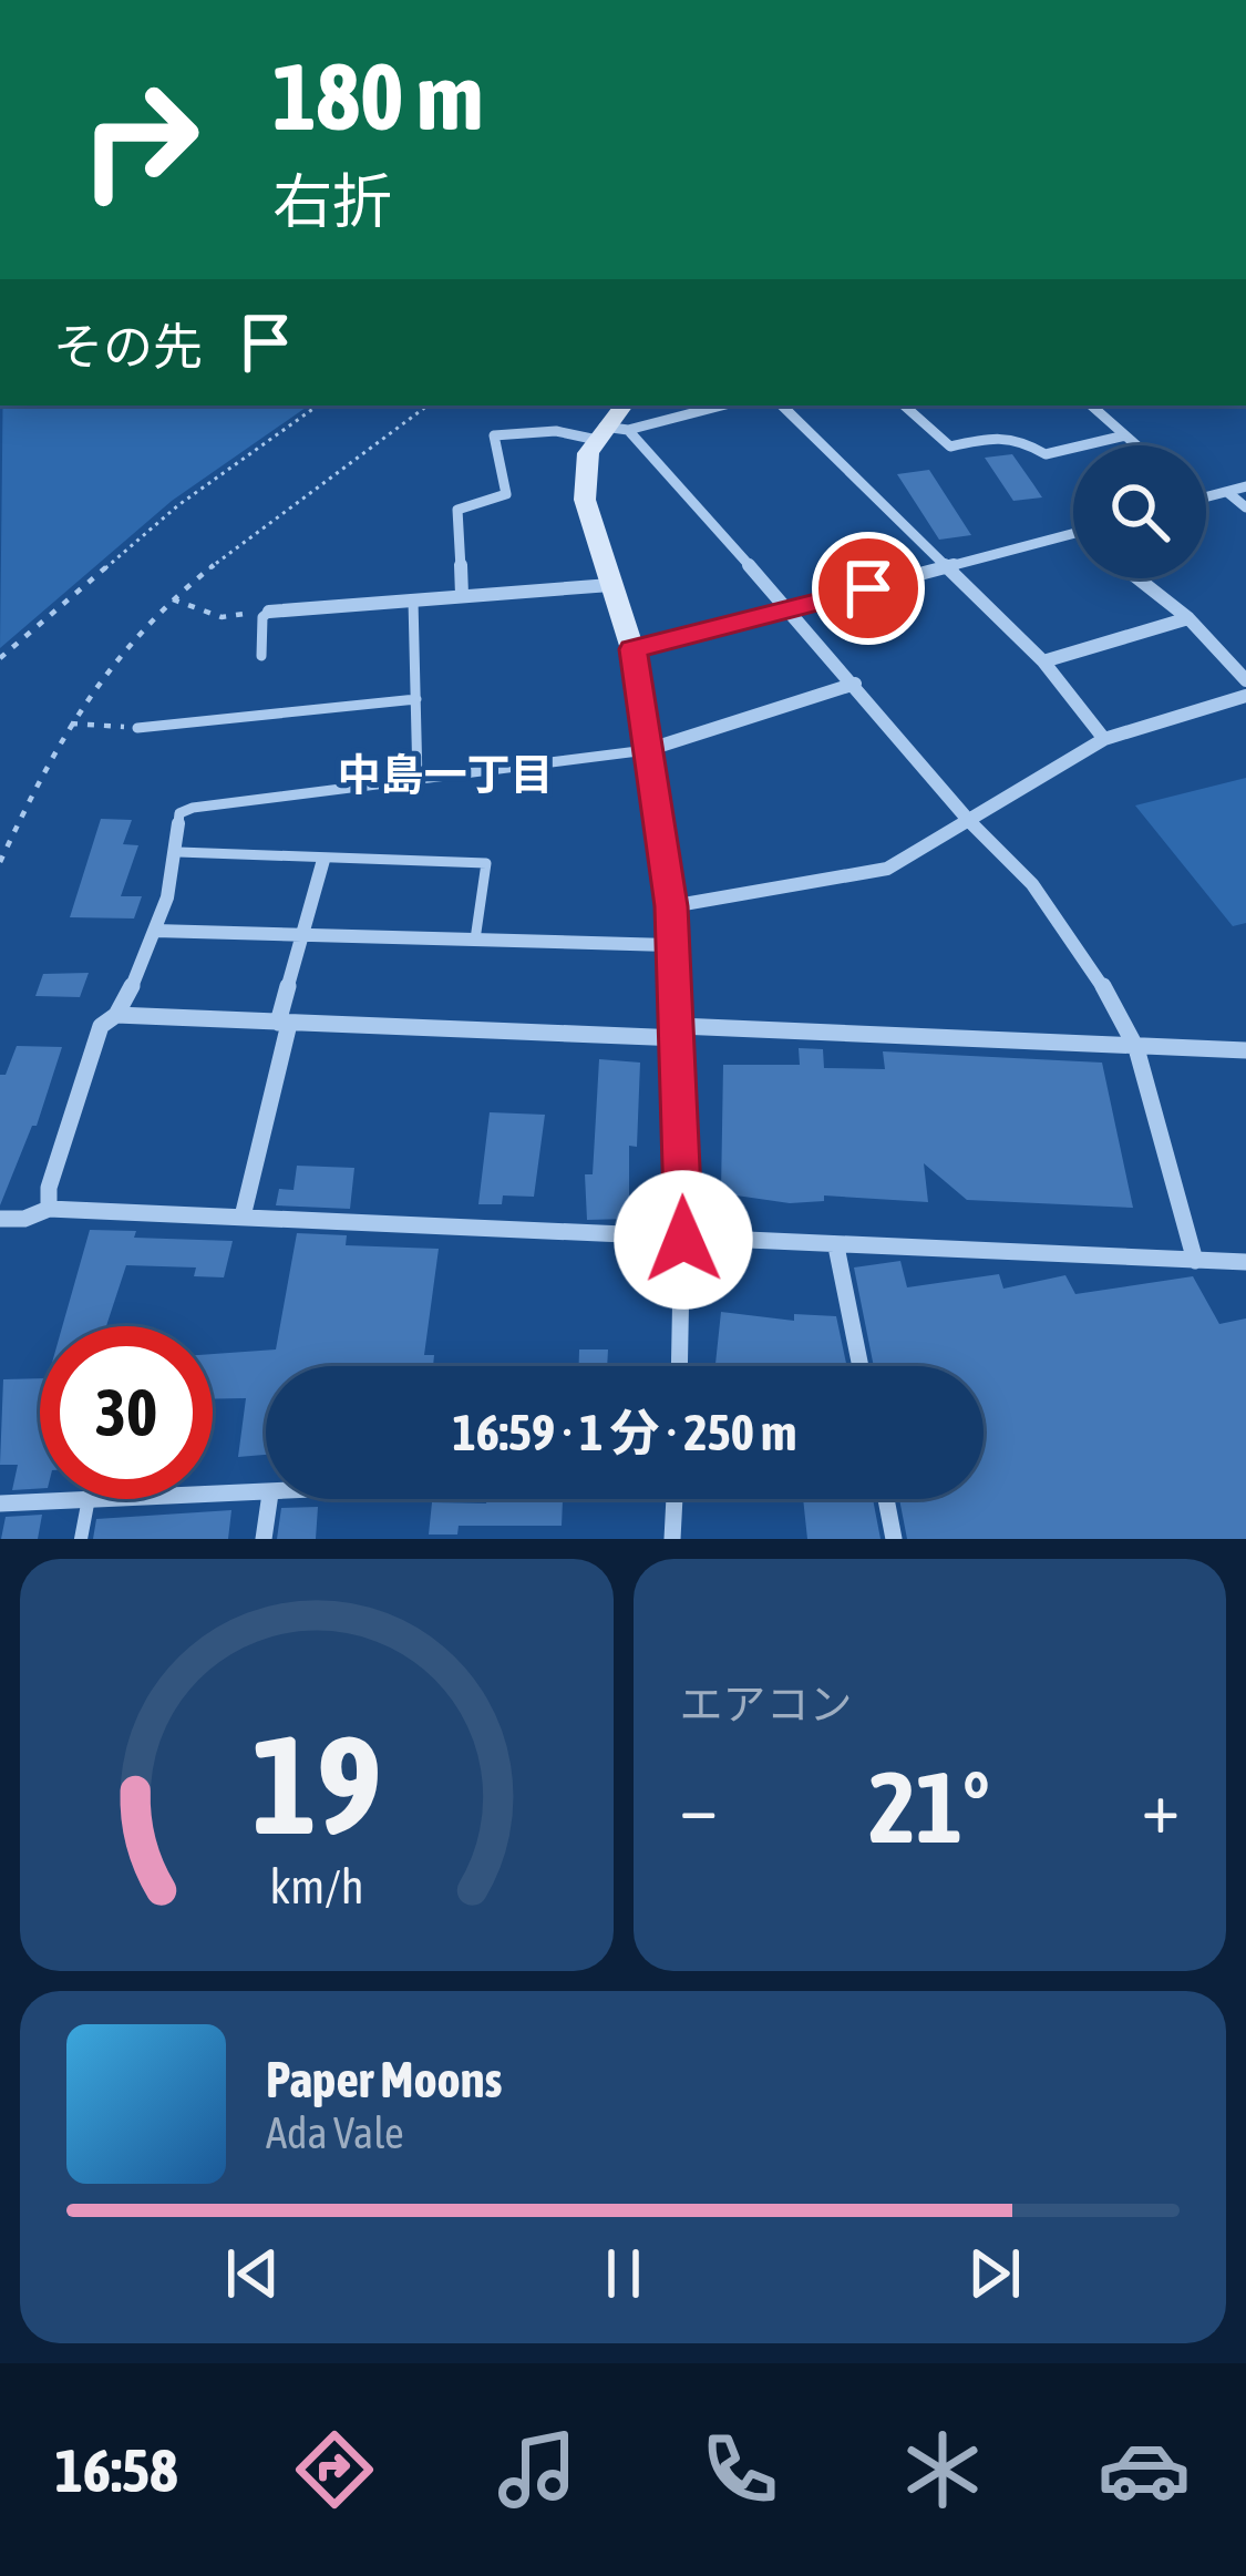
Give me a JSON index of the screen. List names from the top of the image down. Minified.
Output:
{"districts":["中島一丁目"],"page":{"turn":["180 m","右折"],"then":"その先","limit":"30","trip":"16:59 · 1 分 · 250 m","tile":"エアコン","heat":["−","21°","+"],"song":["Paper Moons","Ada Vale"],"tabs":"16:58","gauge":["19","km/h"]}}
